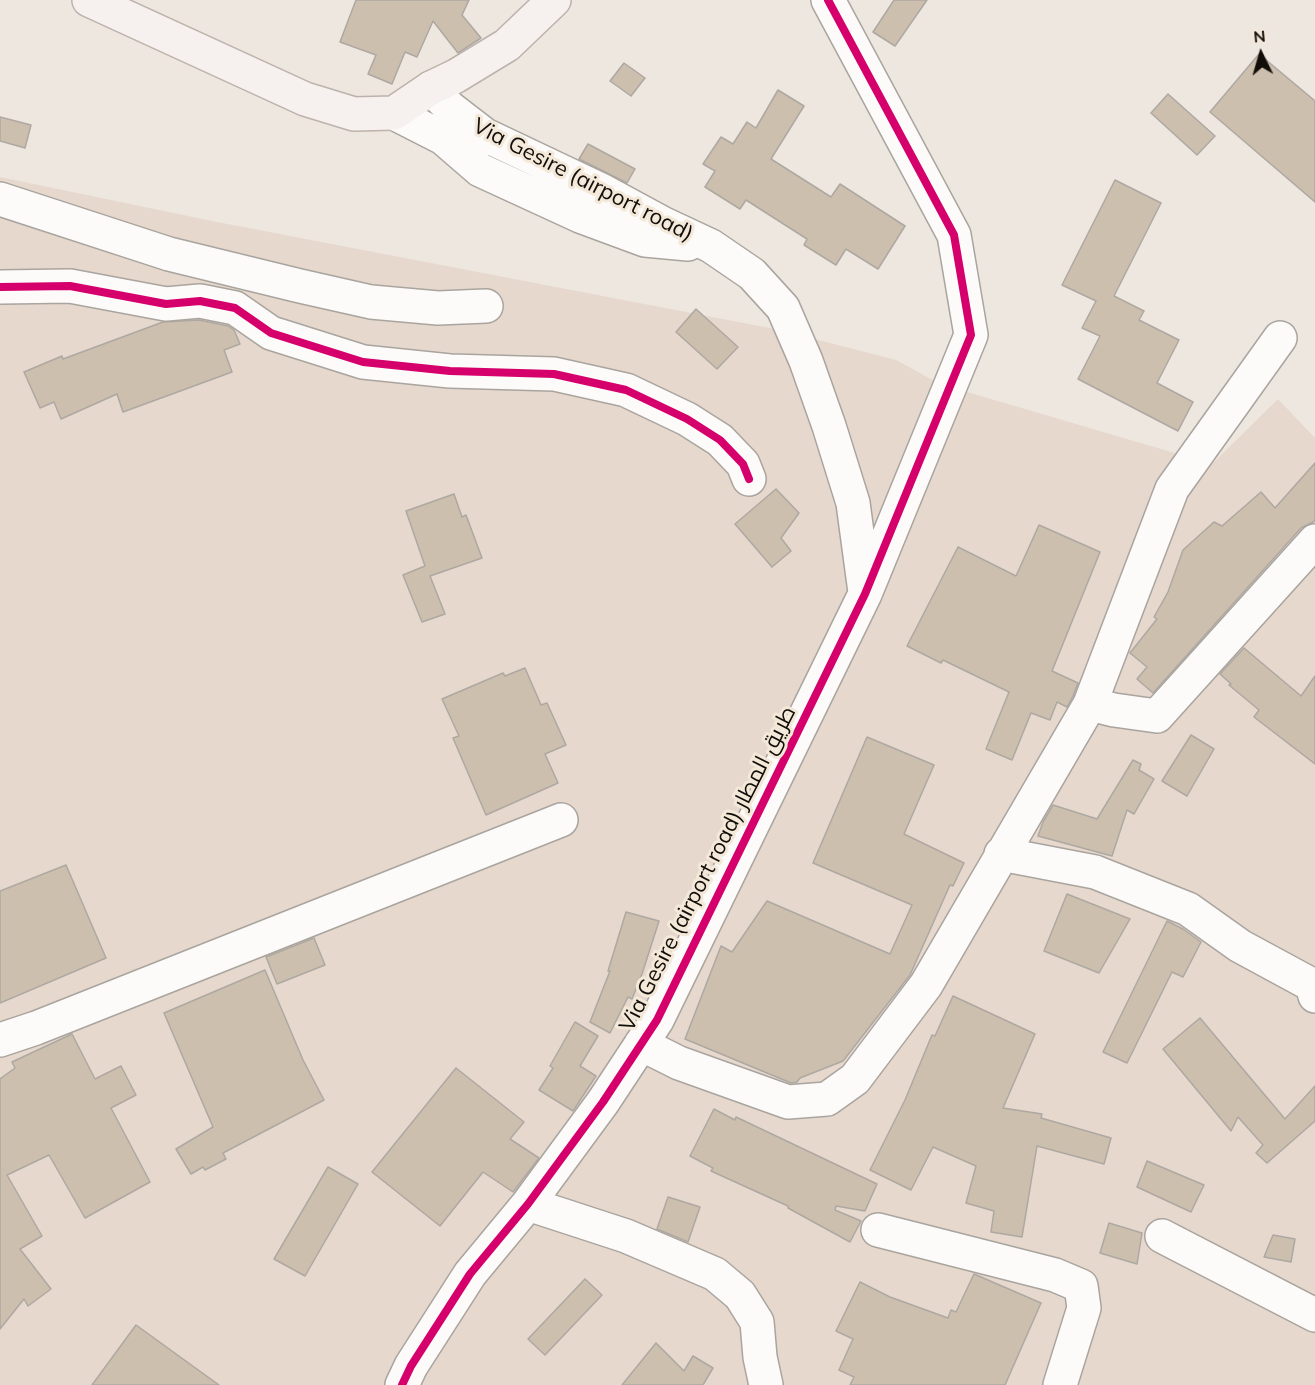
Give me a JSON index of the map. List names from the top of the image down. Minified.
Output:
{"streets":{"street":["Via Gesire (airport road)","Via Gesire (airport road) طريق المطار"]},"crossings":[["Via Gesire (airport road)","Via Gesire (airport road) طريق المطار"]],"north":"top"}
